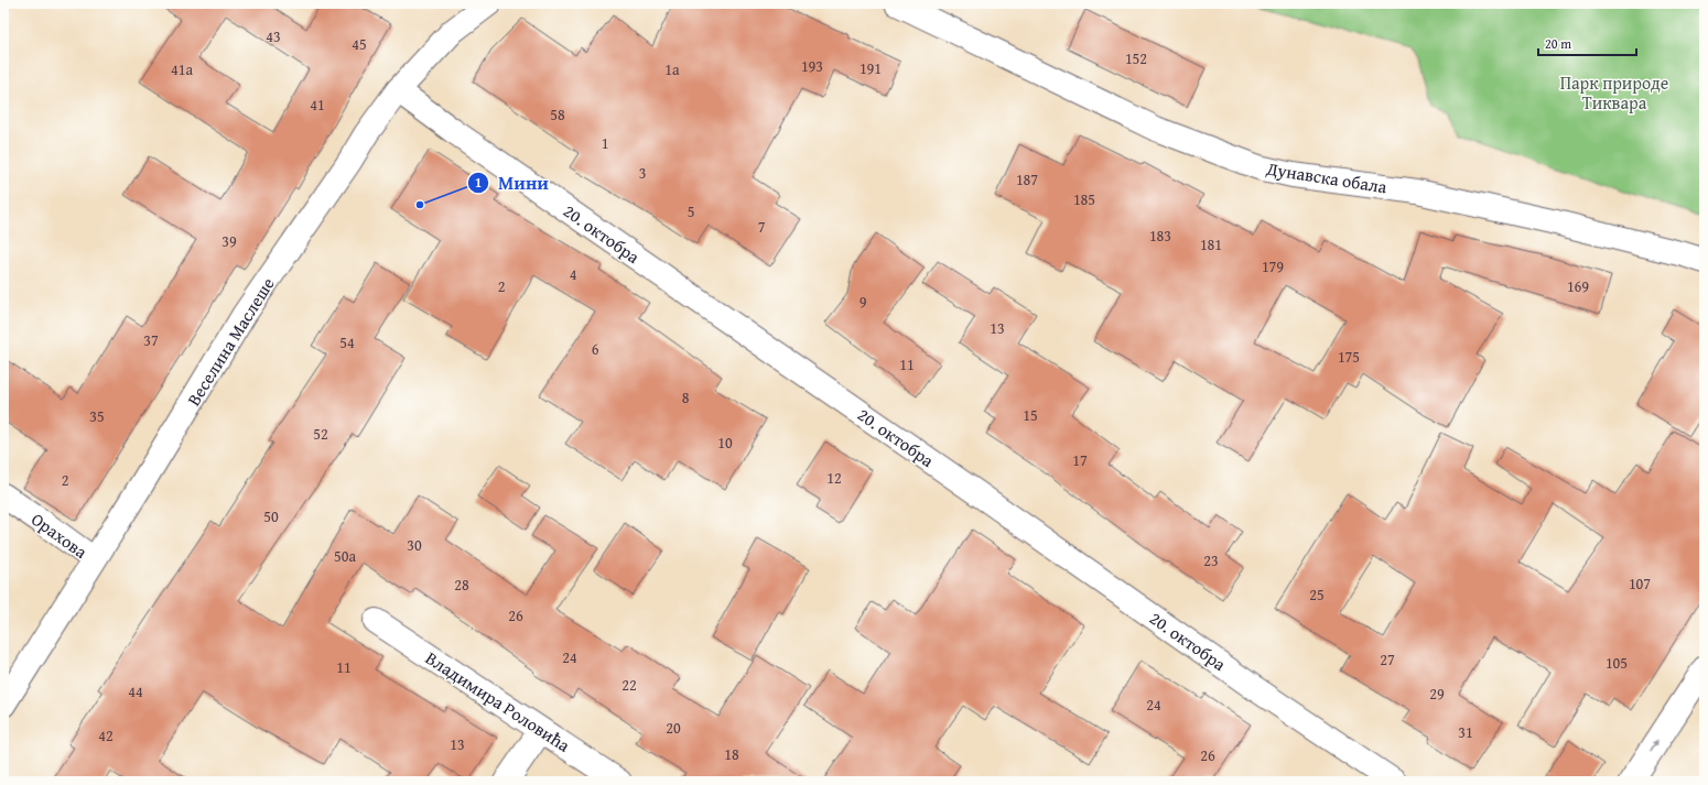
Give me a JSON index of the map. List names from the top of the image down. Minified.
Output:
{"streets":{"street":["Дунавска обала","20. октобра","Веселина Маслеше","Орахова","Владимира Роловића"]},"crossings":[["20. октобра","Веселина Маслеше"],["Веселина Маслеше","Орахова"]],"parks":["Парк природе Тиквара"],"places":["Мини"],"house_numbers":["43","45","152","193","191","41a","1a","41","58","1","3","187","185","5","7","183","39","181","179","4","2","169","9","13","37","54","6","175","11","8","15","35","52","10","17","12","2","50","30","50a","23","107","28","25","26","24","27","105","11","22","44","29","24","20","31","42","13","18","26"],"scale_bar":"20 m"}
